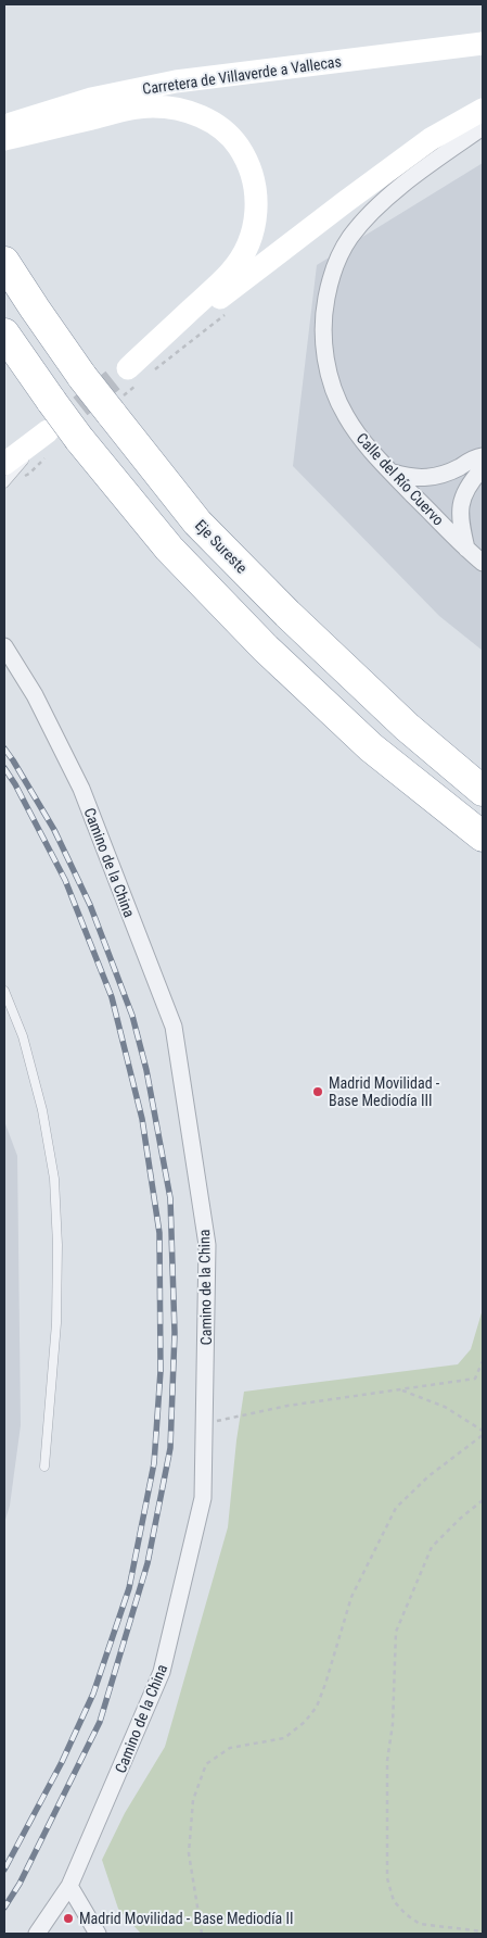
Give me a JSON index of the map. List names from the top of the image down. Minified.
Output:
{"streets":{"highway":["Eje Sureste"],"main road":["Carretera de Villaverde a Vallecas"],"street":["Calle del Río Cuervo","Camino de la China"]},"places":["Madrid Movilidad - Base Mediodía III","Madrid Movilidad - Base Mediodía II"]}
